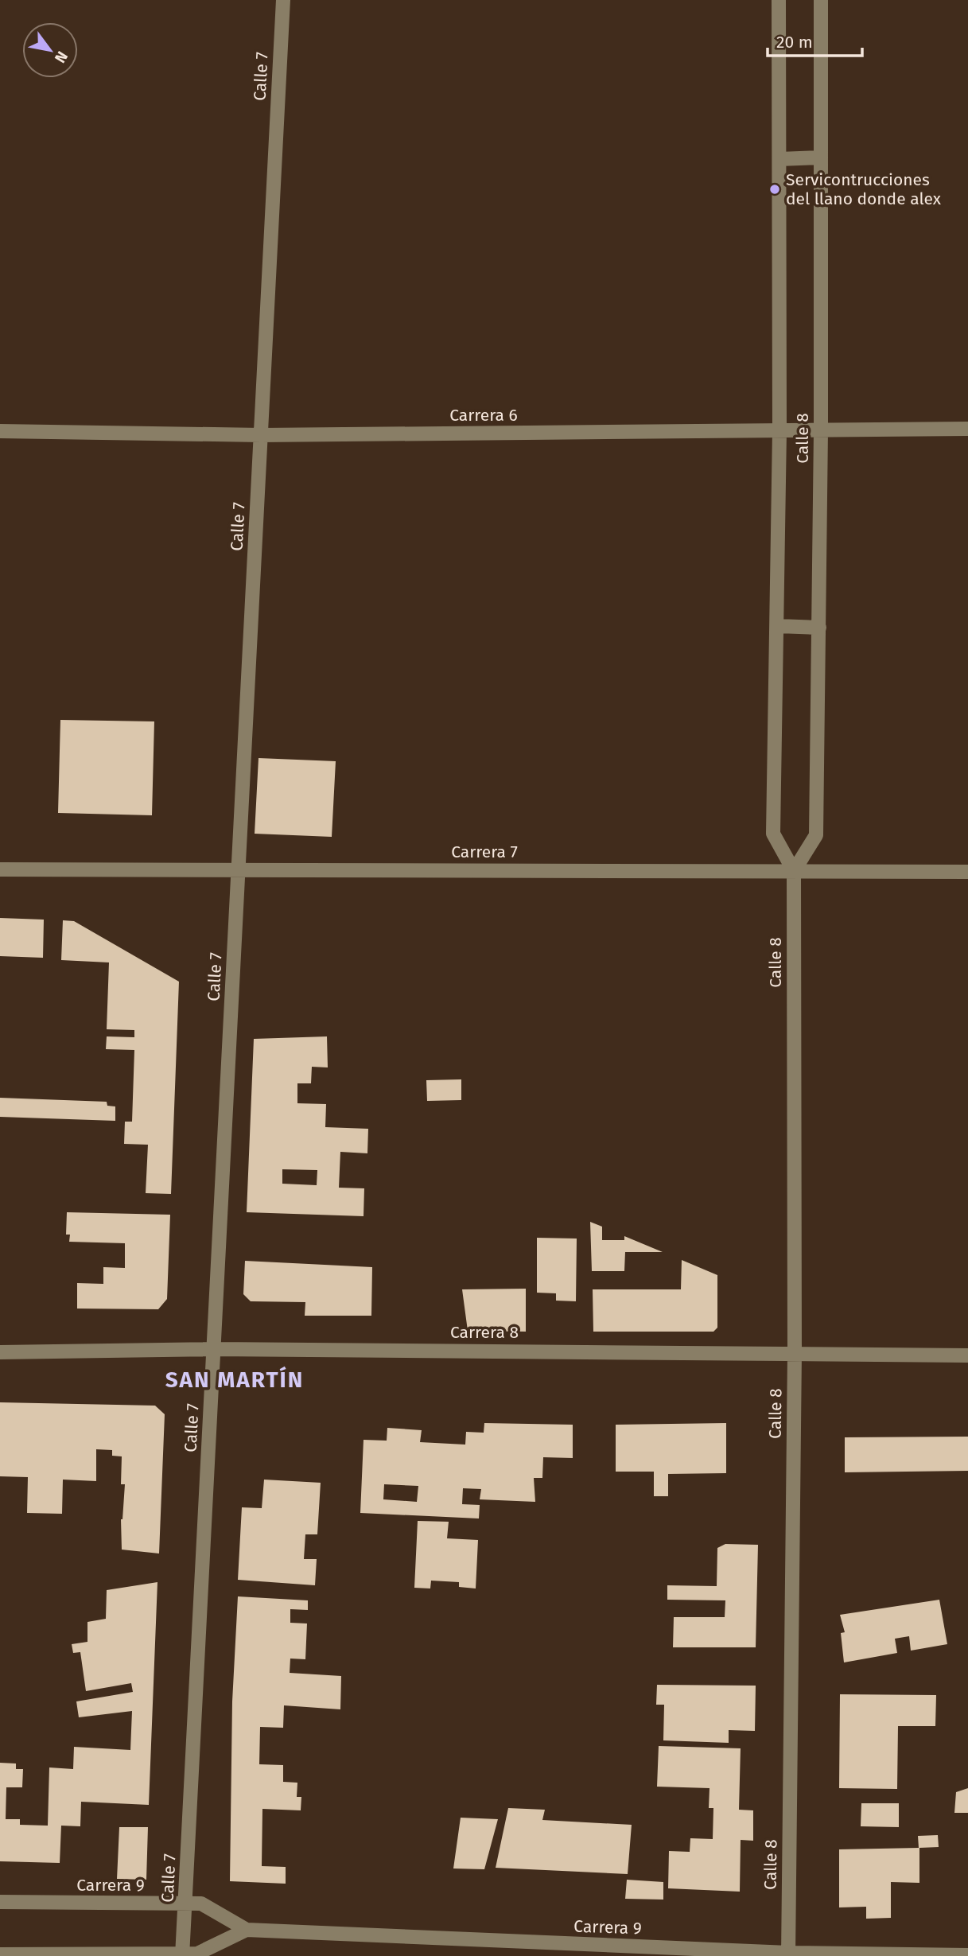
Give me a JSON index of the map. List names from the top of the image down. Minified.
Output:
{"streets":{"street":["Calle 7","Carrera 6","Calle 8","Carrera 7","Carrera 8","Carrera 9"]},"crossings":[["Calle 7","Carrera 6"],["Calle 7","Carrera 7"],["Calle 7","Carrera 8"],["Calle 7","Carrera 9"],["Carrera 6","Calle 8"],["Calle 8","Carrera 7"],["Calle 8","Carrera 8"],["Calle 8","Carrera 9"]],"districts":["SAN MARTÍN"],"places":["Servicontrucciones del llano donde alex"],"scale_bar":"20 m","north":"bottom right"}
